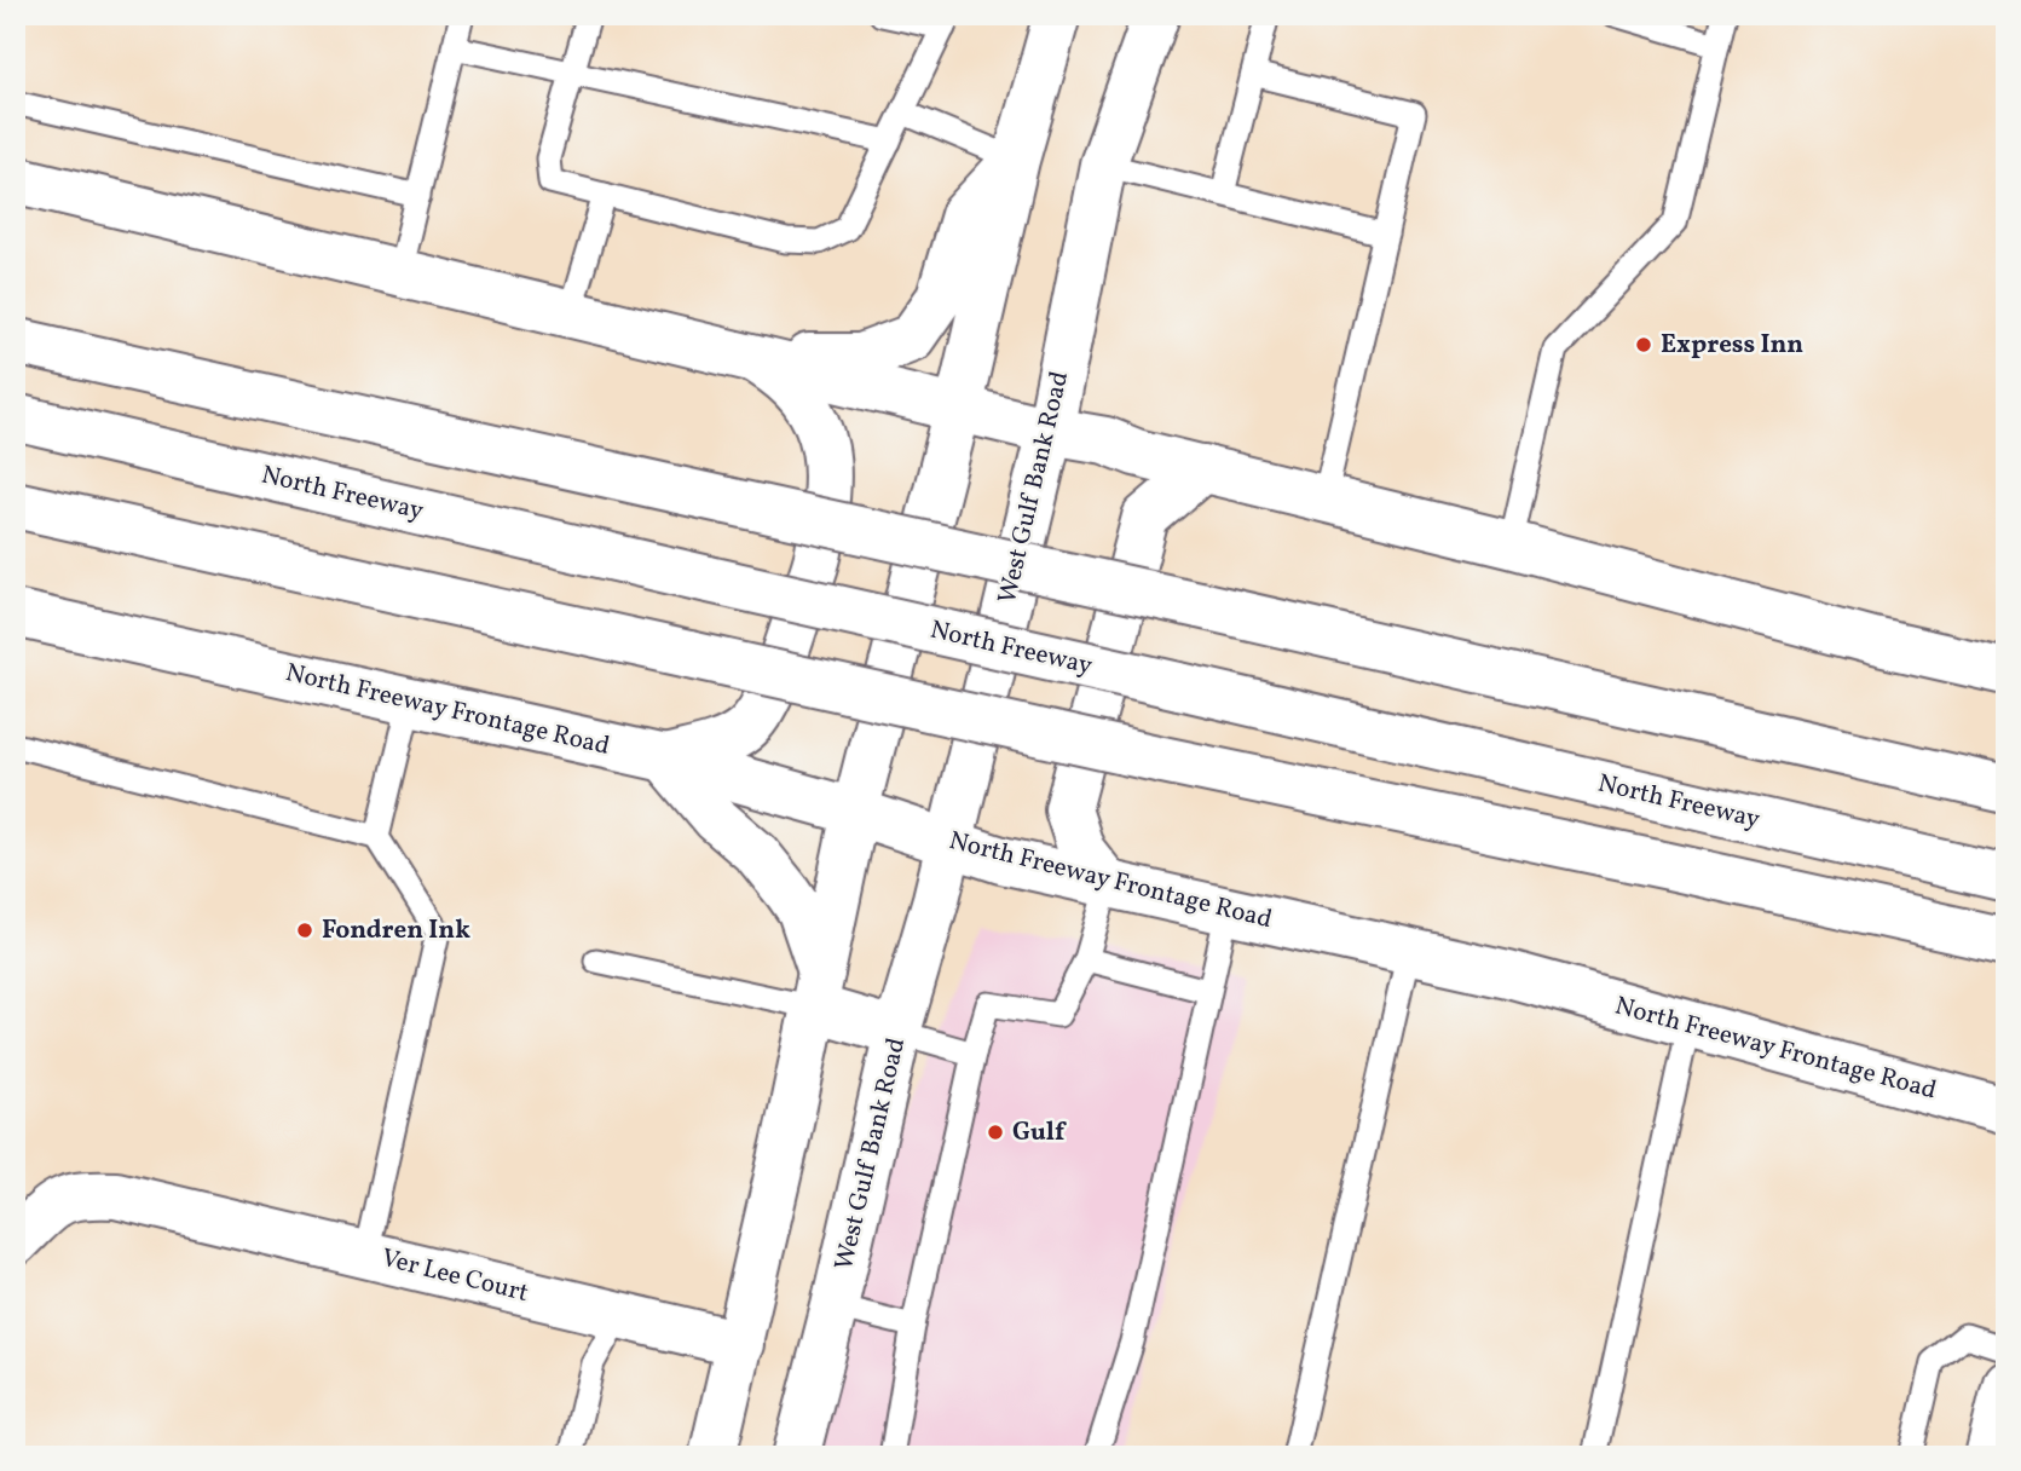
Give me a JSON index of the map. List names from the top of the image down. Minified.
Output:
{"streets":{"main road":["West Gulf Bank Road","North Freeway","North Freeway Frontage Road","Ver Lee Court"]},"crossings":[["West Gulf Bank Road","North Freeway Frontage Road"]],"places":["Express Inn","Fondren Ink","Gulf"]}
